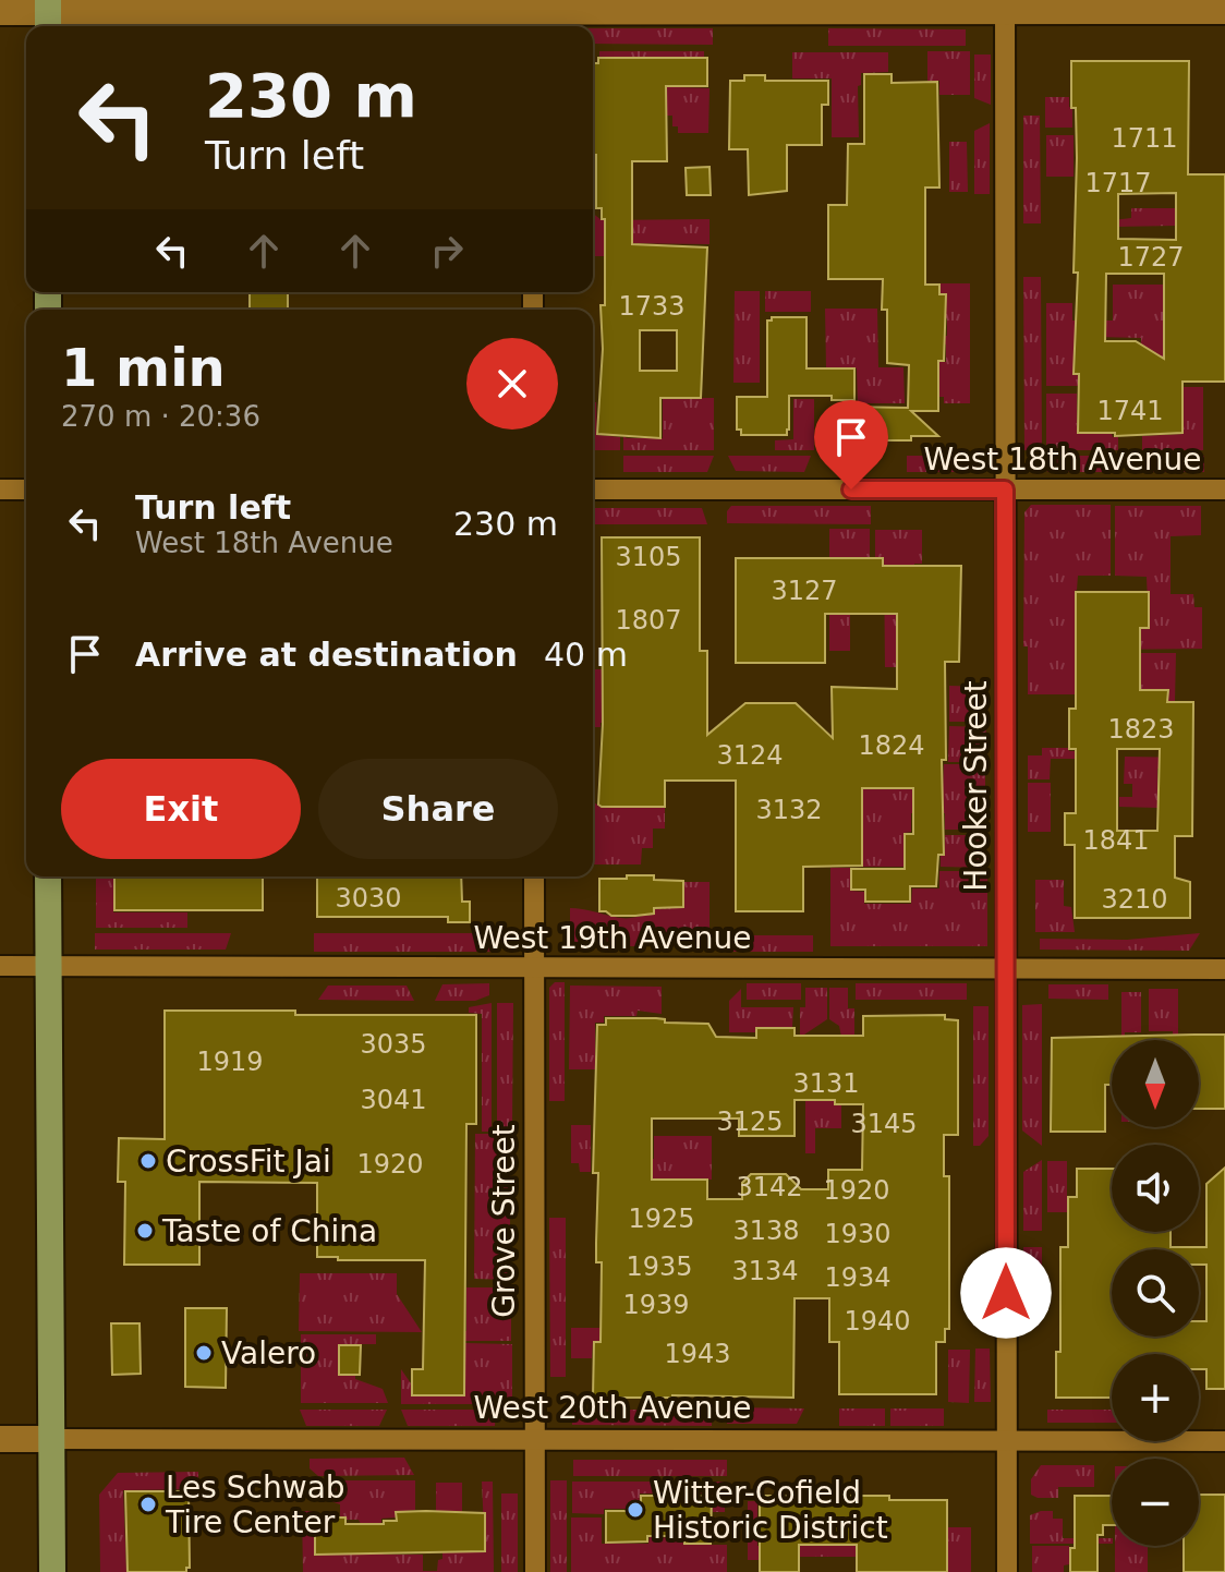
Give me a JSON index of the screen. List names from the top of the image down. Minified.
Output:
{"streets":{"street":["West 18th Avenue","Hooker Street","West 19th Avenue","Grove Street","West 20th Avenue"]},"crossings":[["West 18th Avenue","Hooker Street"],["Hooker Street","West 19th Avenue"],["Hooker Street","West 20th Avenue"],["West 19th Avenue","Grove Street"],["Grove Street","West 20th Avenue"]],"places":["CrossFit Jai","Taste of China","Valero","Les Schwab Tire Center","Witter-Cofield Historic District"],"house_numbers":["1711","1717","1727","1733","1741","3105","3127","1807","1823","1824","3124","3132","1841","3030","3210","3035","1919","3131","3041","3125","3145","1920","3142","1920","1925","3138","1930","1935","3134","1934","1939","1940","1943"],"north":"bottom","page":{"turn":["230 m","Turn left"],"heading":["1 min","270 m · 20:36"],"list":[{"name":"Turn left","note":"West 18th Avenue","value":"230 m"},{"name":"Arrive at destination","value":"40 m"}],"buttons":["Exit","Share"],"map_buttons":["+","−"]}}
